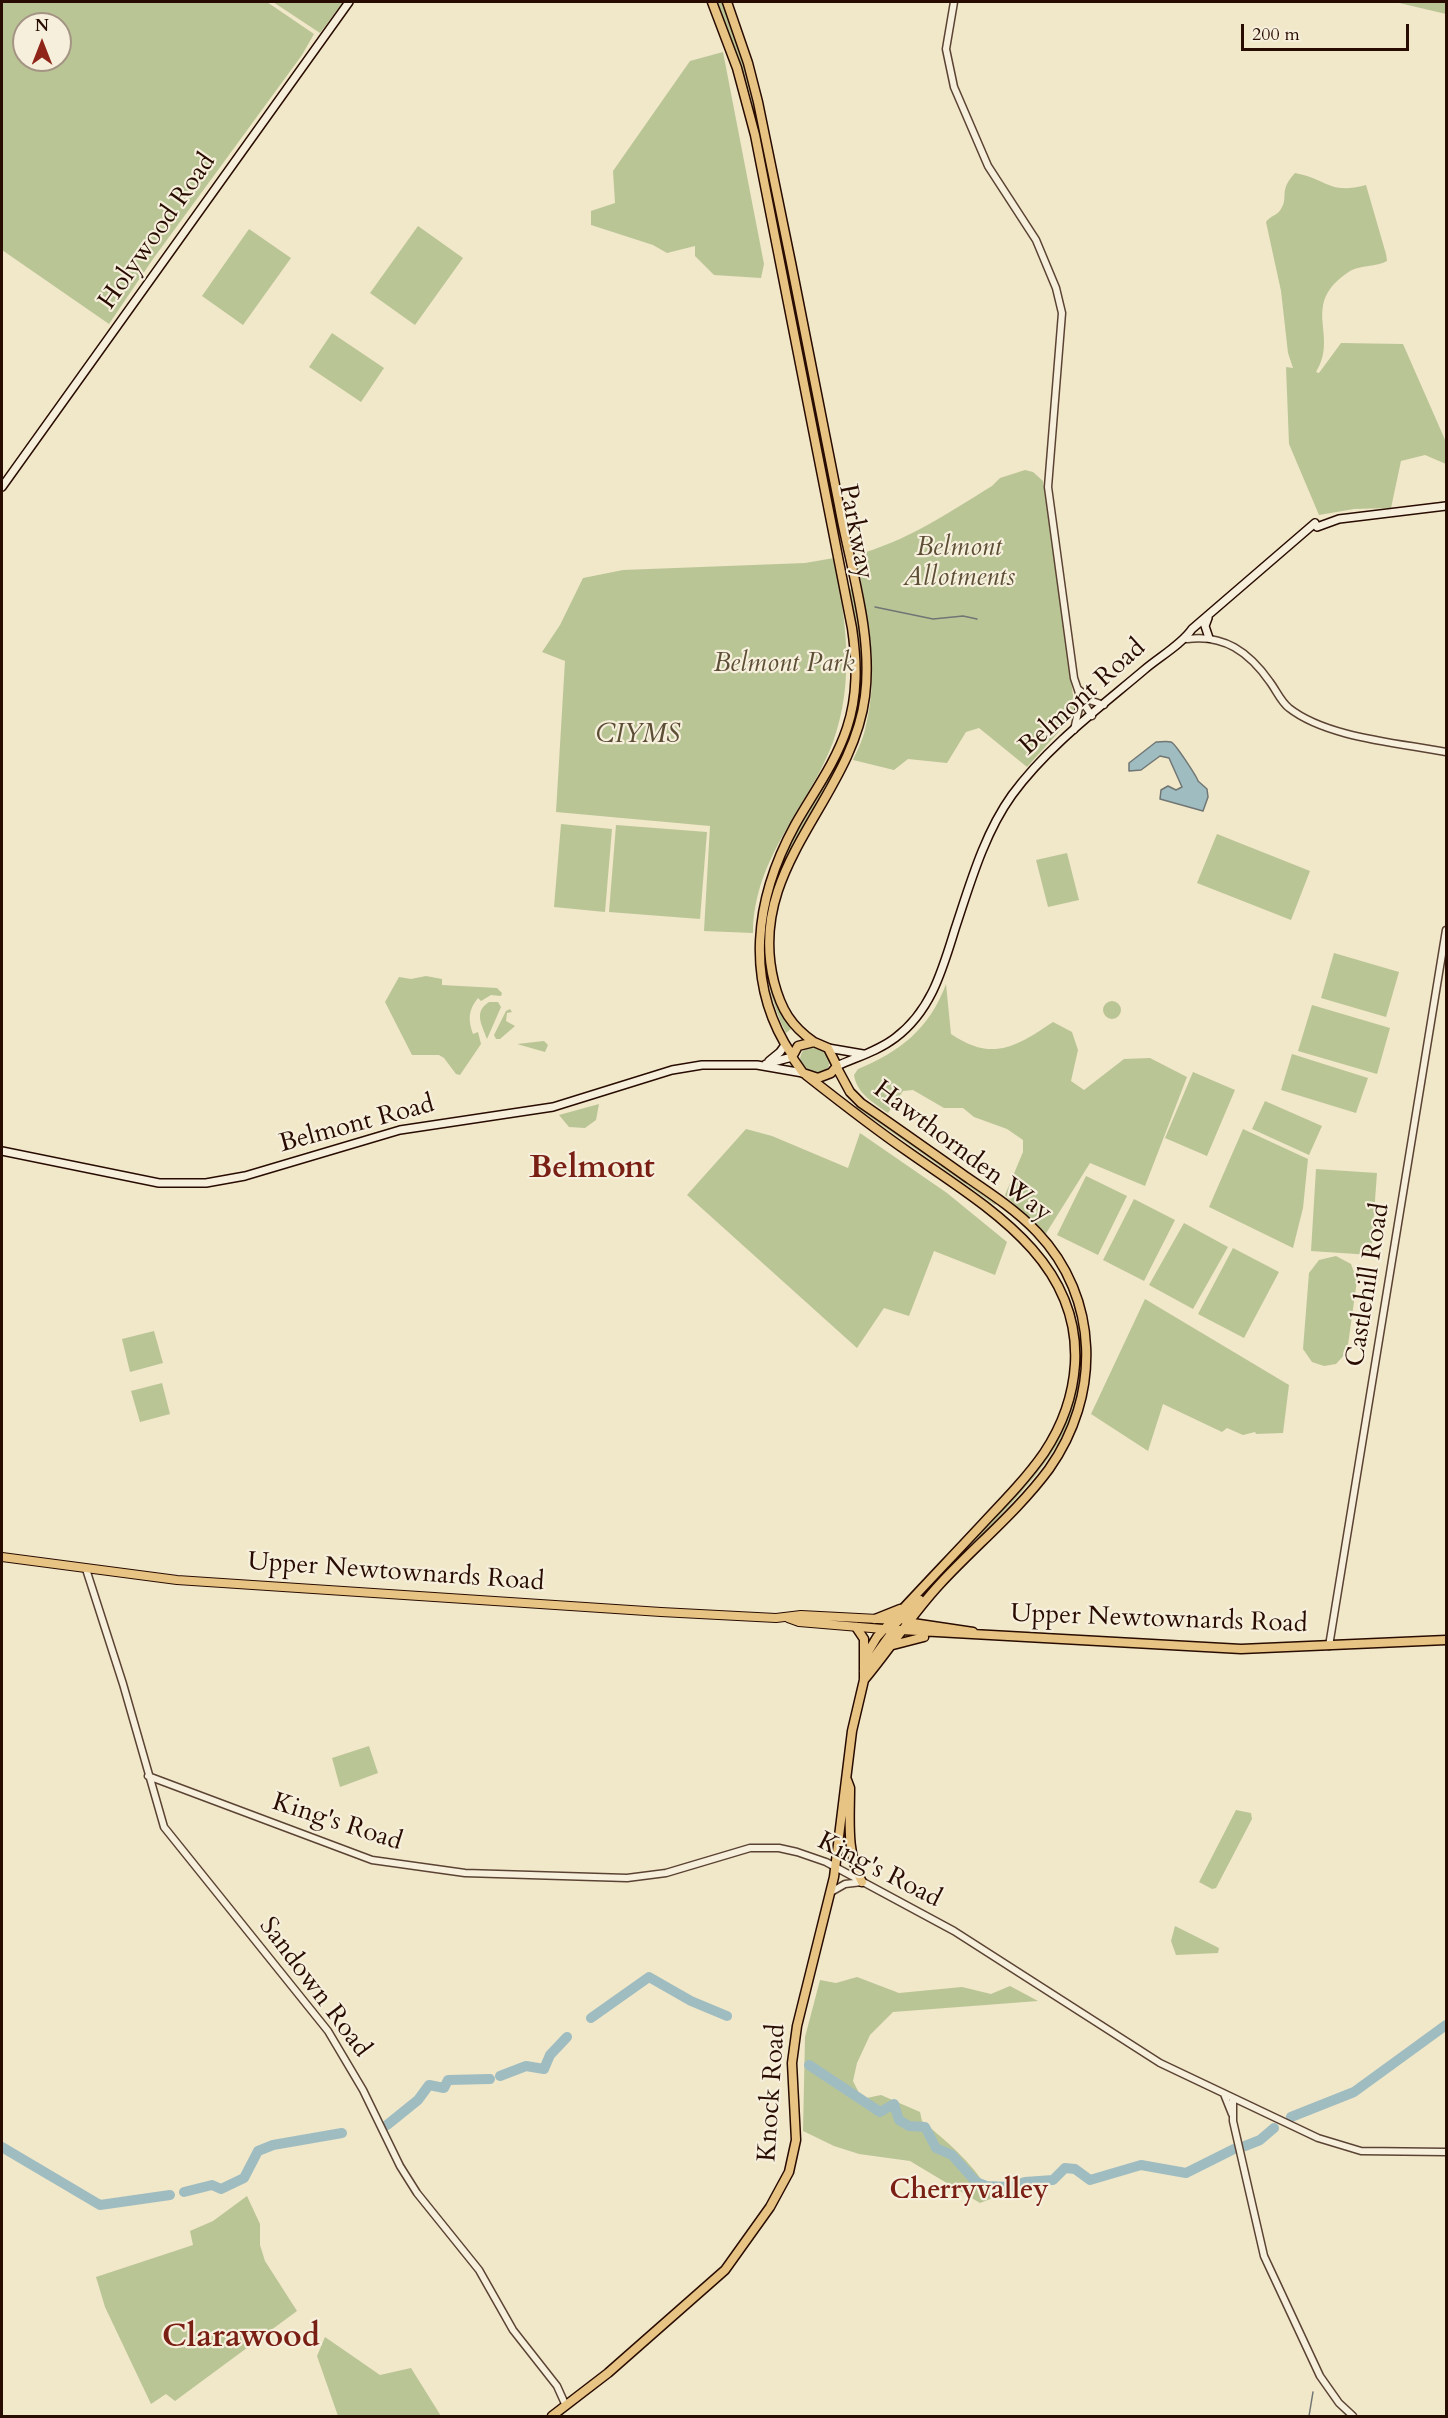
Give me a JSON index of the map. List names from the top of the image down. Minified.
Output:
{"streets":{"highway":["Parkway","Hawthornden Way","Upper Newtownards Road","Knock Road"],"main road":["Holywood Road","Belmont Road"],"street":["Castlehill Road","King's Road","Sandown Road"]},"crossings":[["Parkway","Belmont Road"],["Parkway","Hawthornden Way"],["Belmont Road","Hawthornden Way"],["Hawthornden Way","Upper Newtownards Road"],["Hawthornden Way","Knock Road"],["Castlehill Road","Upper Newtownards Road"],["Upper Newtownards Road","Sandown Road"],["Upper Newtownards Road","Knock Road"],["King's Road","Sandown Road"],["King's Road","Knock Road"],["Sandown Road","Knock Road"]],"districts":["Belmont","Cherryvalley","Clarawood"],"parks":["Belmont Allotments","Belmont Park","CIYMS"],"scale_bar":"200 m","north":"top"}
